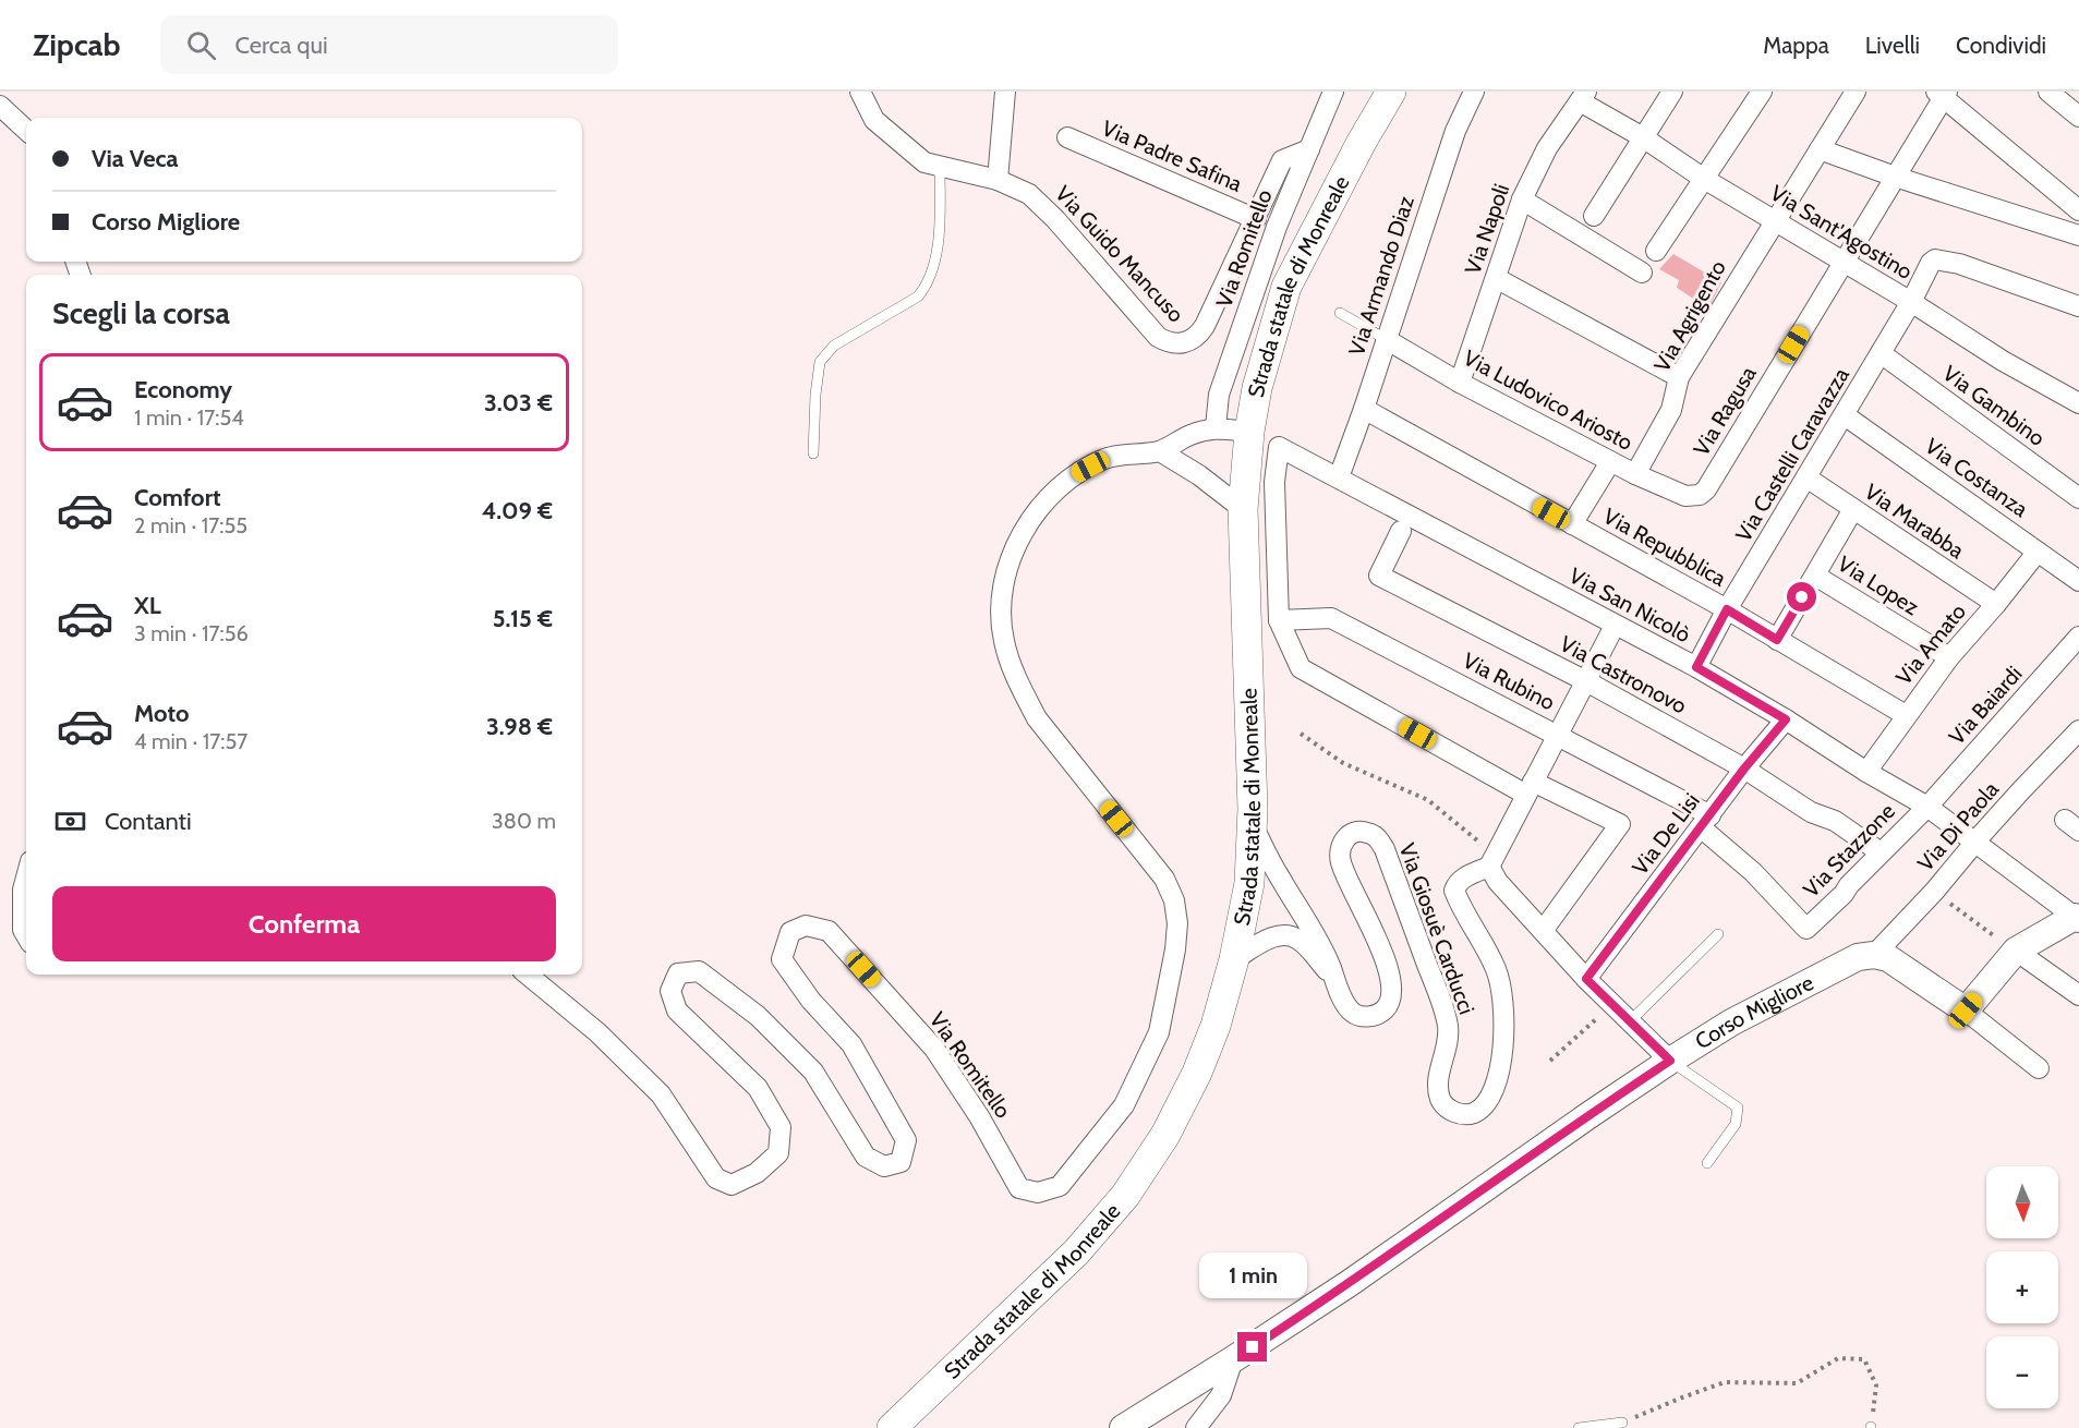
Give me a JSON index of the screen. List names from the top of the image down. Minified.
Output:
{"streets":{"main road":["Strada statale di Monreale"],"street":["Via Padre Safina","Via Napoli","Via Sant'Agostino","Via Romitello","Via Guido Mancuso","Via Armando Diaz","Via Agrigento","Via Ludovico Ariosto","Via Gambino","Via Ragusa","Via Castelli Caravazza","Via Costanza","Via Marabba","Via Repubblica","Via Lopez","Via San Nicolò","Via Amato","Via Castronovo","Via Rubino","Via Baiardi","Via Di Paola","Via De Lisi","Via Stazzone","Via Giosuè Carducci","Corso Migliore"]},"crossings":[["Via Padre Safina","Via Guido Mancuso"],["Via Napoli","Via Sant'Agostino"],["Via Napoli","Via Ludovico Ariosto"],["Via Sant'Agostino","Via Agrigento"],["Via Sant'Agostino","Via Ragusa"],["Via Sant'Agostino","Via Castelli Caravazza"],["Via Romitello","Via Guido Mancuso"],["Via Armando Diaz","Via Ludovico Ariosto"],["Via Armando Diaz","Via Repubblica"],["Via Armando Diaz","Via San Nicolò"],["Strada statale di Monreale","Via Giosuè Carducci"],["Via Agrigento","Via Ludovico Ariosto"],["Via Ludovico Ariosto","Via Ragusa"],["Via Gambino","Via Castelli Caravazza"],["Via Castelli Caravazza","Via Costanza"],["Via Castelli Caravazza","Via Marabba"],["Via Castelli Caravazza","Via Repubblica"],["Via Castelli Caravazza","Via San Nicolò"],["Via Costanza","Via Amato"],["Via Marabba","Via Amato"],["Via Repubblica","Via Amato"],["Via Lopez","Via Amato"],["Via San Nicolò","Via Amato"],["Via San Nicolò","Via Rubino"],["Via San Nicolò","Via Baiardi"],["Via San Nicolò","Via Di Paola"],["Via San Nicolò","Via De Lisi"],["Via San Nicolò","Via Stazzone"],["Via Castronovo","Via De Lisi"],["Via Castronovo","Via Stazzone"],["Via Rubino","Via De Lisi"],["Via Rubino","Via Stazzone"],["Via Baiardi","Via Stazzone"],["Via Di Paola","Corso Migliore"]],"north":"bottom","page":{"header":"Zipcab","search":"Cerca qui","nav":["Mappa","Livelli","Condividi"],"banner":["Via Veca","Corso Migliore"],"heading":"Scegli la corsa","list":[{"name":"Economy","note":"1 min · 17:54","value":"3.03 €"},{"name":"Comfort","note":"2 min · 17:55","value":"4.09 €"},{"name":"XL","note":"3 min · 17:56","value":"5.15 €"},{"name":"Moto","note":"4 min · 17:57","value":"3.98 €"}],"pay":["Contanti","380 m"],"buttons":"Conferma","map_buttons":["+","−"],"bubble":"1 min"}}
